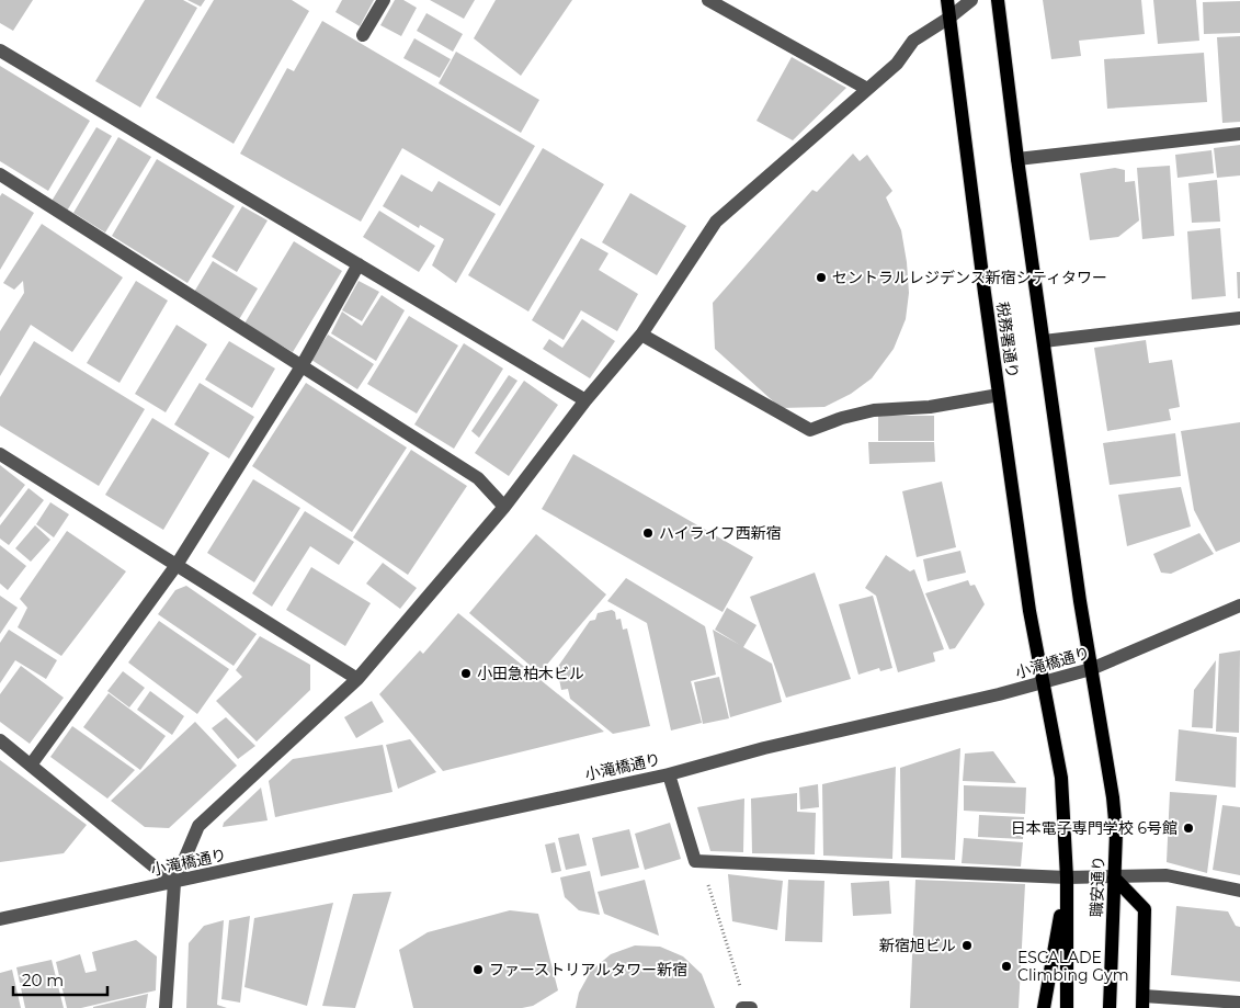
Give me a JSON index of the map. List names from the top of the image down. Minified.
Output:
{"streets":{"main road":["税務署通り","職安通り"],"street":["小滝橋通り"]},"crossings":[["税務署通り","小滝橋通り"],["税務署通り","職安通り"],["小滝橋通り","職安通り"]],"places":["セントラルレジデンス新宿シティタワー","ハイライフ西新宿","小田急柏木ビル","日本電子専門学校 6号館","新宿旭ビル","ESCALADE Climbing Gym","ファーストリアルタワー新宿"],"scale_bar":"20 m"}
